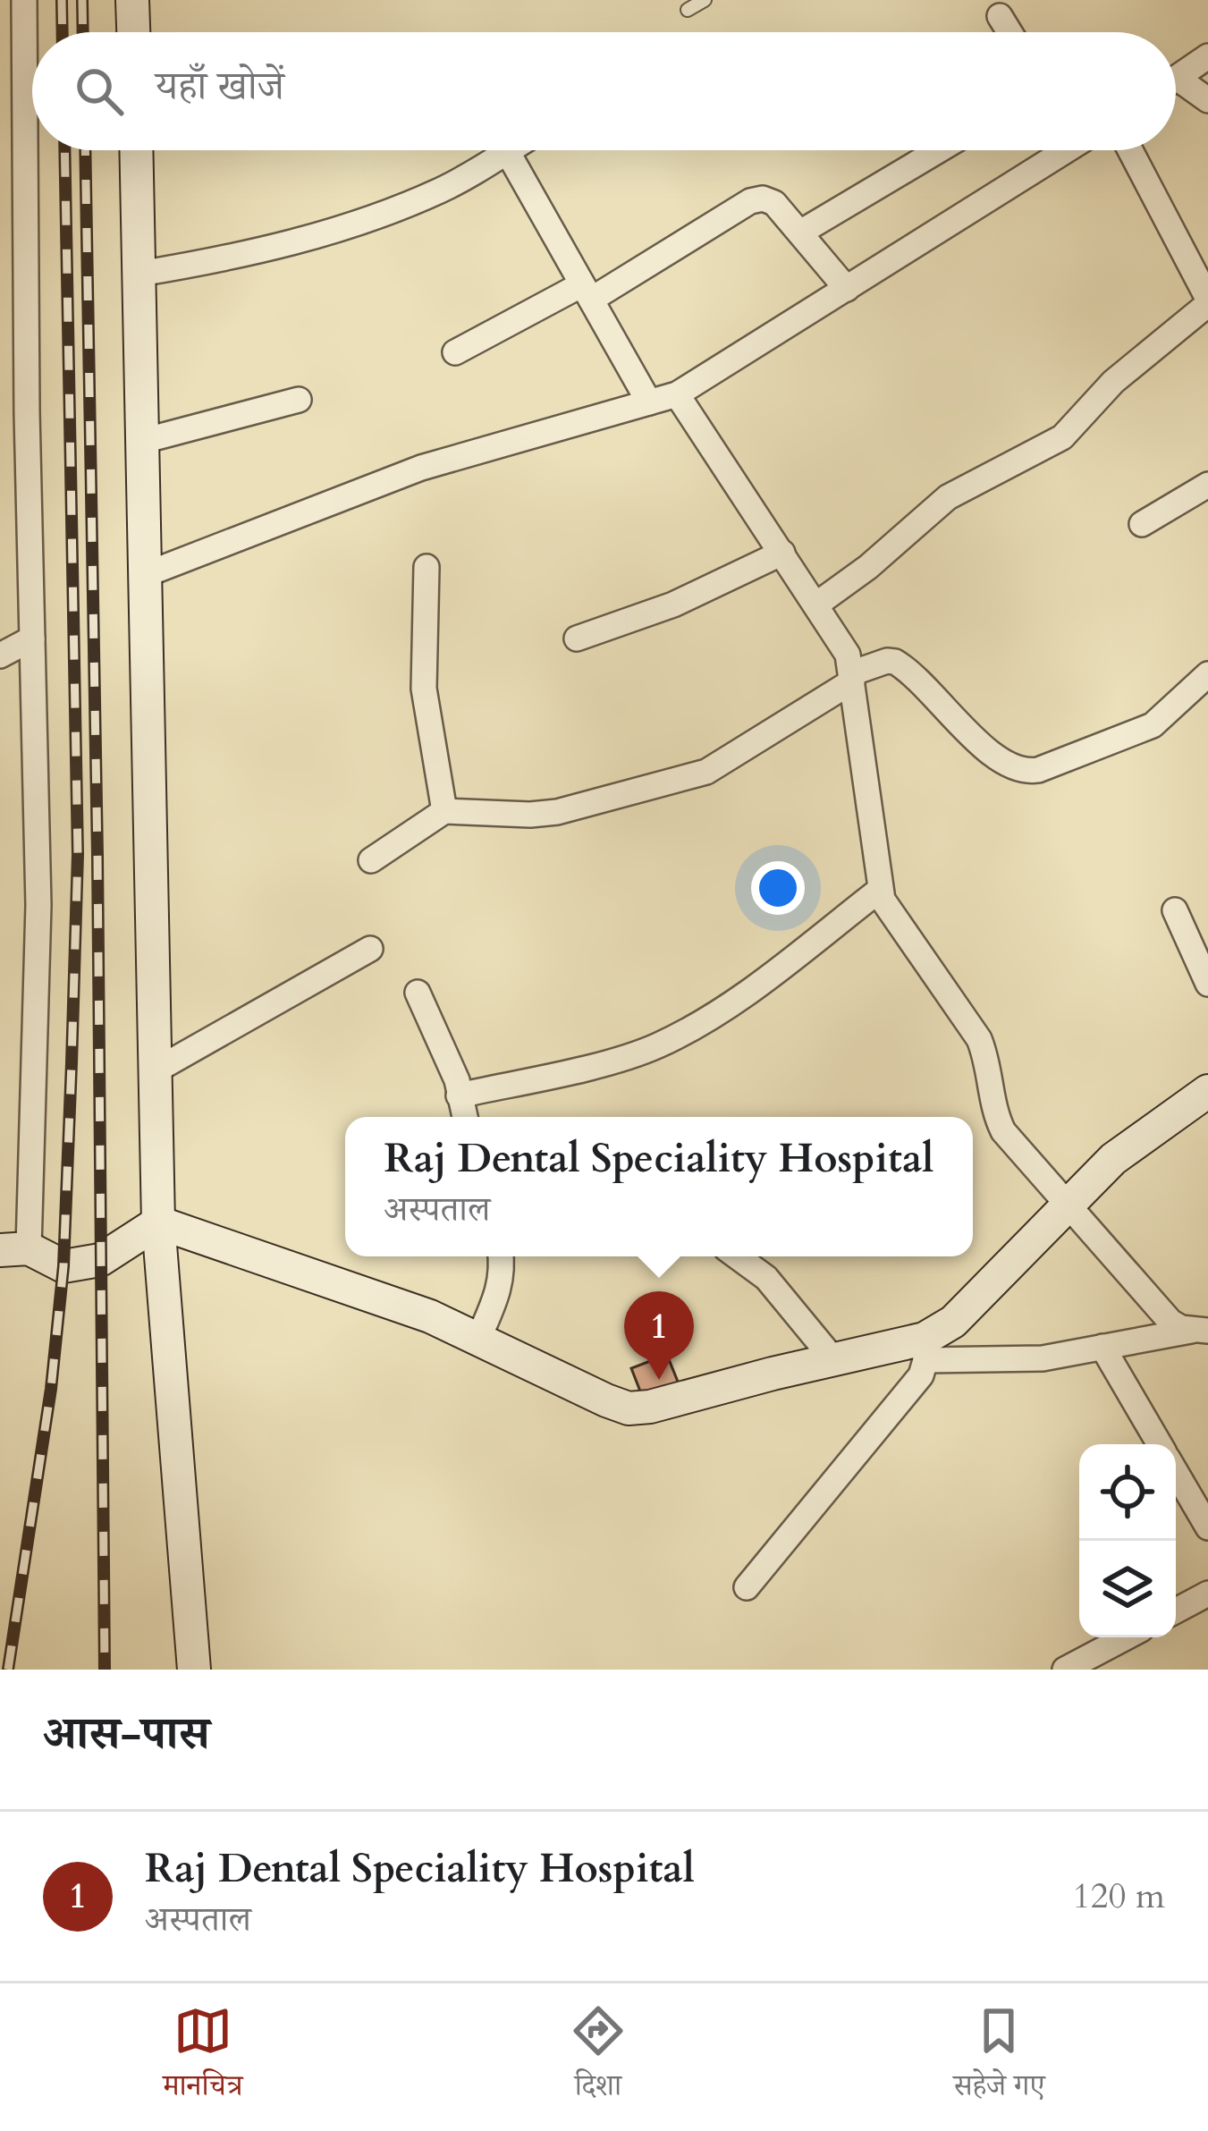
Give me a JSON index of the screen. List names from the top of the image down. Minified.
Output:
{"page":{"search":"यहाँ खोजें","popup":["Raj Dental Speciality Hospital","अस्पताल"],"pins":"1","heading":"आस-पास","list":[{"mark":"1","name":"Raj Dental Speciality Hospital","note":"अस्पताल","value":"120 m"}],"nav":["मानचित्र","दिशा","सहेजे गए"]}}
